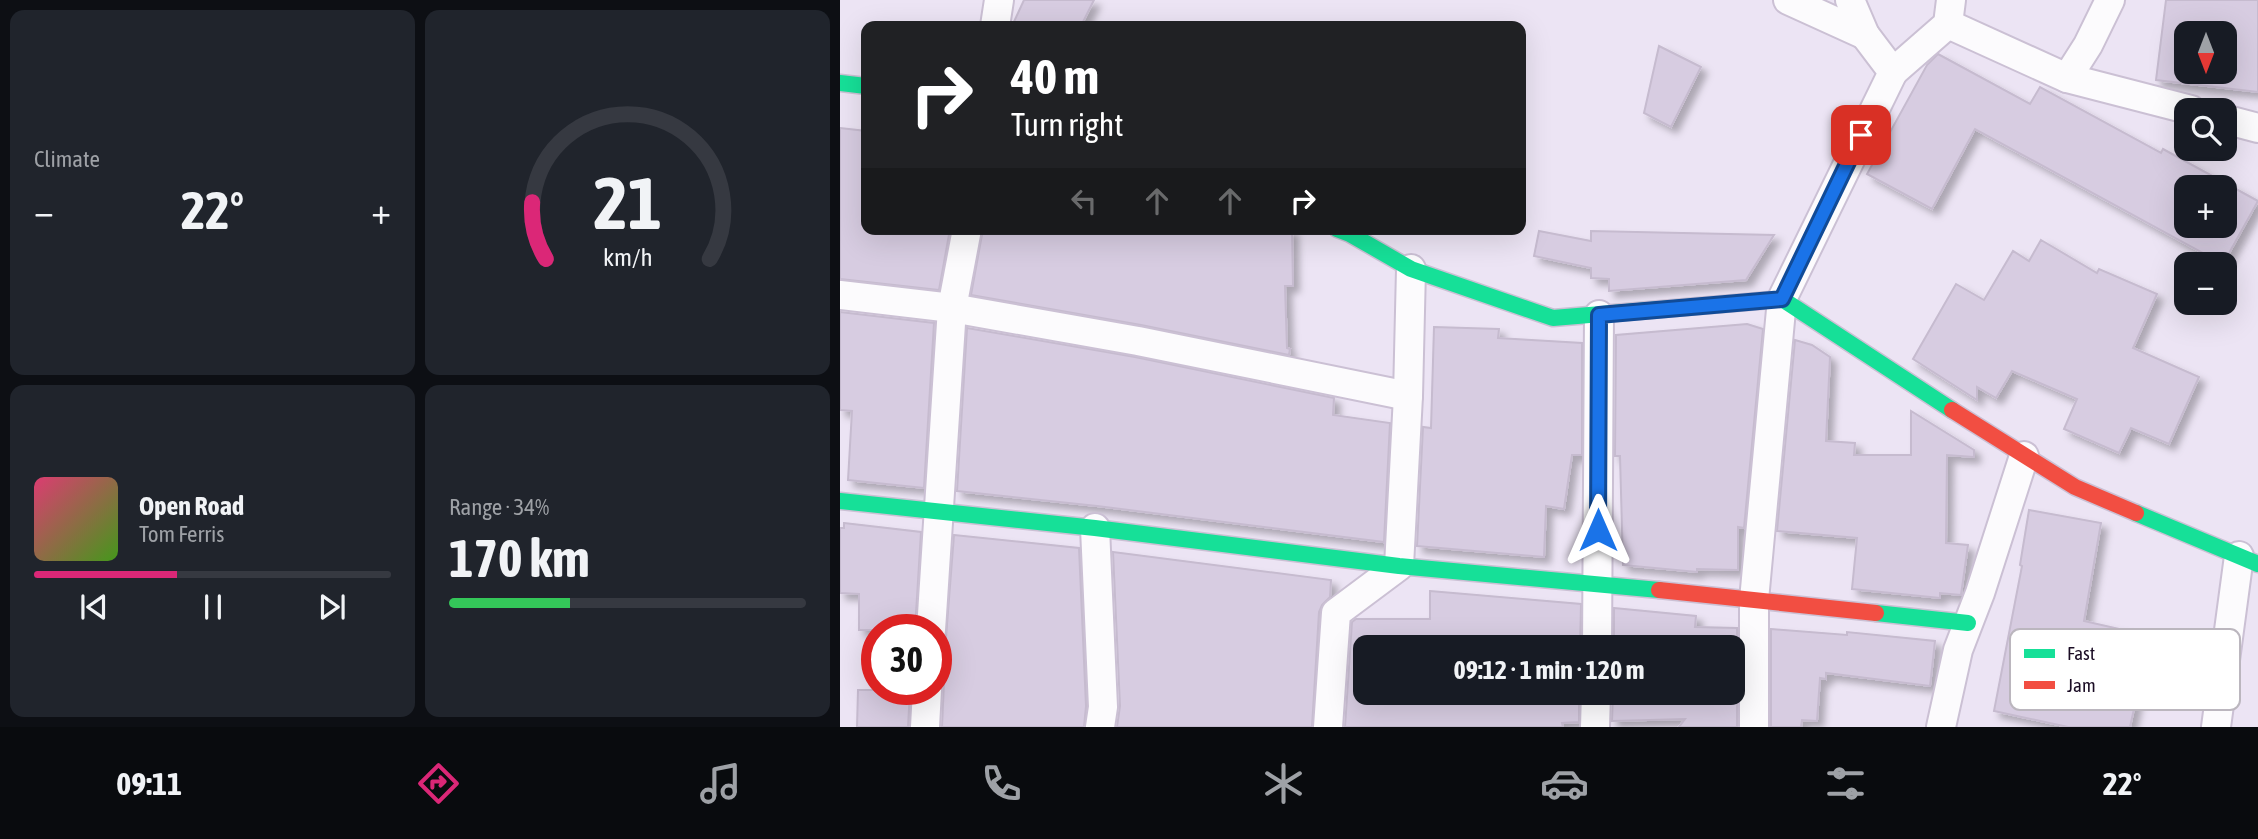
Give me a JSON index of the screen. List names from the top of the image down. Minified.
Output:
{"legend":["Fast","Jam"],"north":"bottom","page":{"tile":["Climate",["Range · 34%","170 km"]],"map_buttons":["+","−"],"turn":["40 m","Turn right"],"heat":["−","22°","+"],"song":["Open Road","Tom Ferris"],"limit":"30","trip":"09:12 · 1 min · 120 m","tabs":["09:11","22°"],"gauge":["21","km/h"]}}
